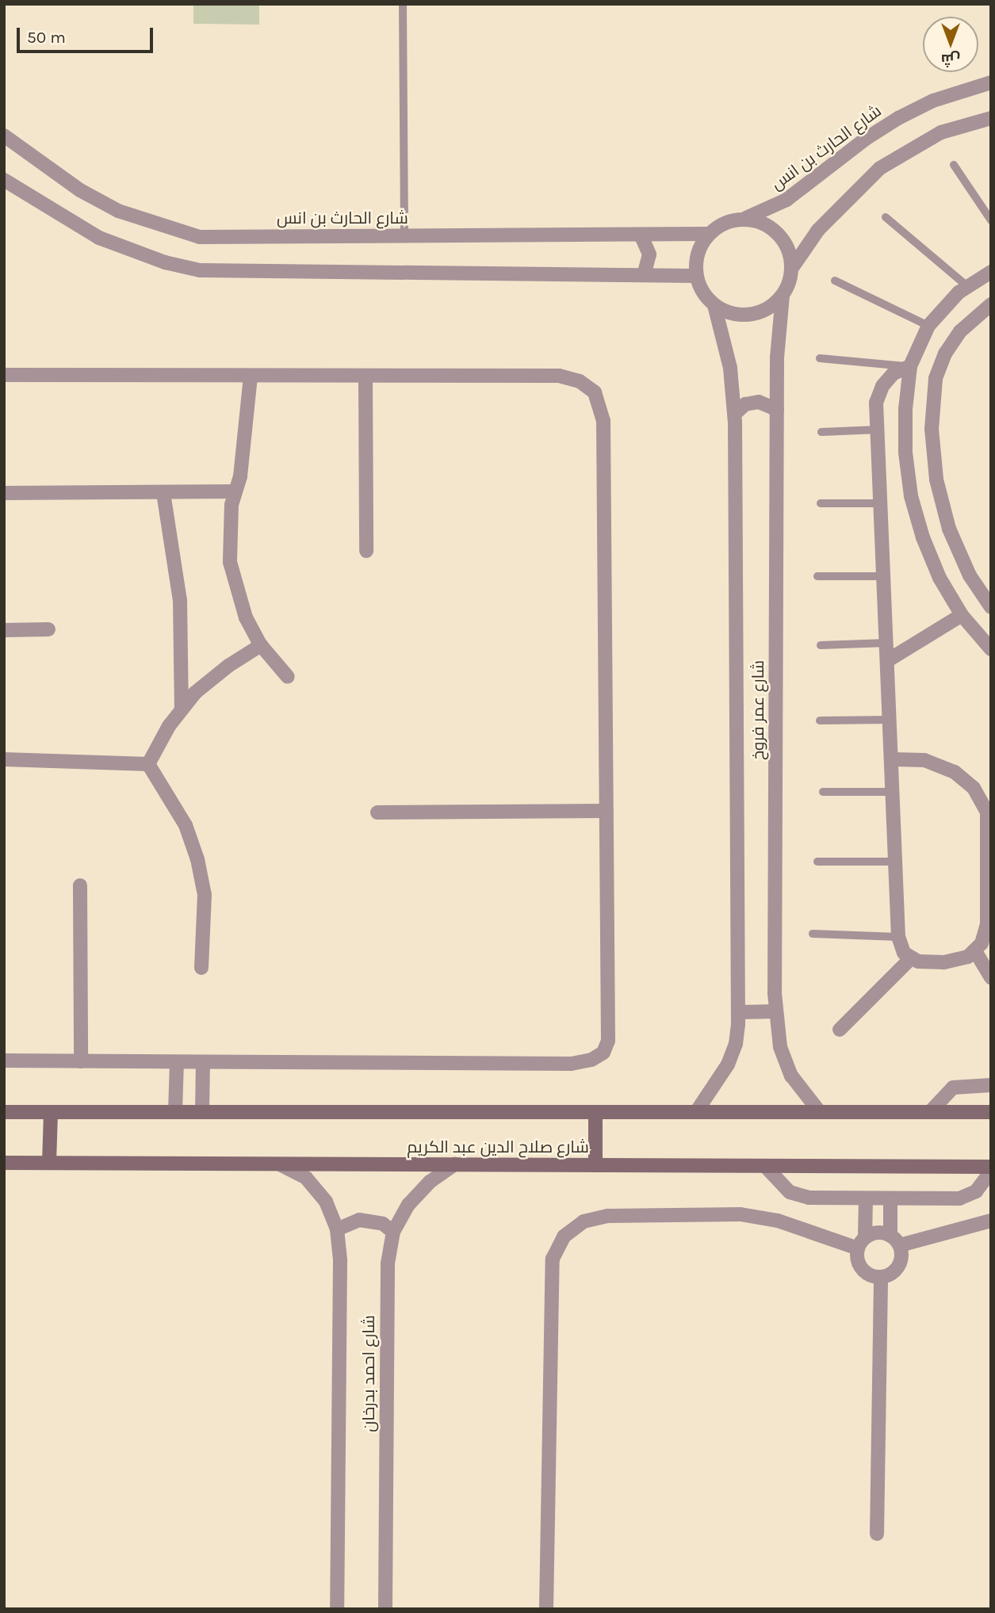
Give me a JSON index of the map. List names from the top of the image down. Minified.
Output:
{"streets":{"main road":["شارع صلاح الدين عبد الكريم"],"street":["شارع الحارث بن انس","شارع عمر فروخ","شارع احمد بدرخان"]},"crossings":[["شارع الحارث بن انس","شارع عمر فروخ"],["شارع عمر فروخ","شارع صلاح الدين عبد الكريم"],["شارع صلاح الدين عبد الكريم","شارع احمد بدرخان"]],"scale_bar":"50 m","north":"bottom"}
